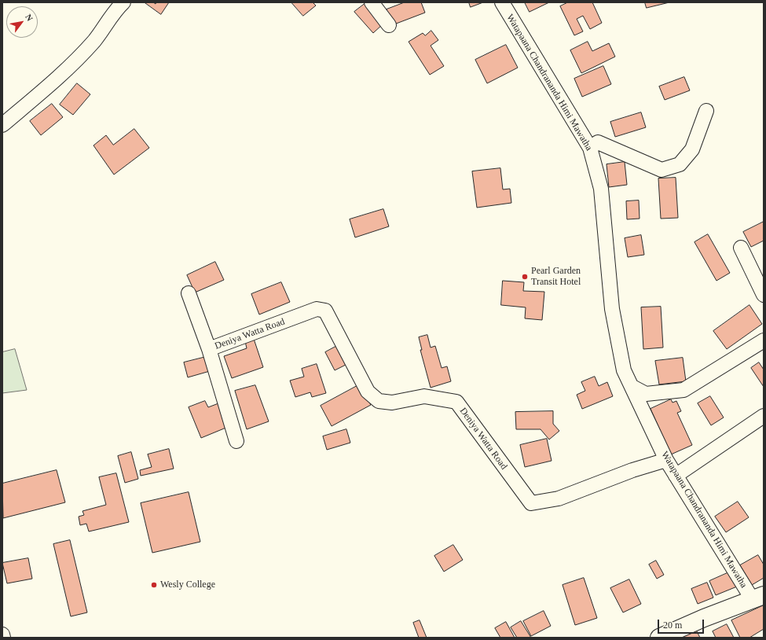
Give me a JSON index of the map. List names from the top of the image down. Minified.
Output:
{"streets":{"street":["Watapaana Chandrananda Himi Mawatha","Deniya Watta Road"]},"crossings":[["Watapaana Chandrananda Himi Mawatha","Deniya Watta Road"]],"places":["Pearl Garden Transit Hotel","Wesly College"],"scale_bar":"20 m","north":"top right"}
